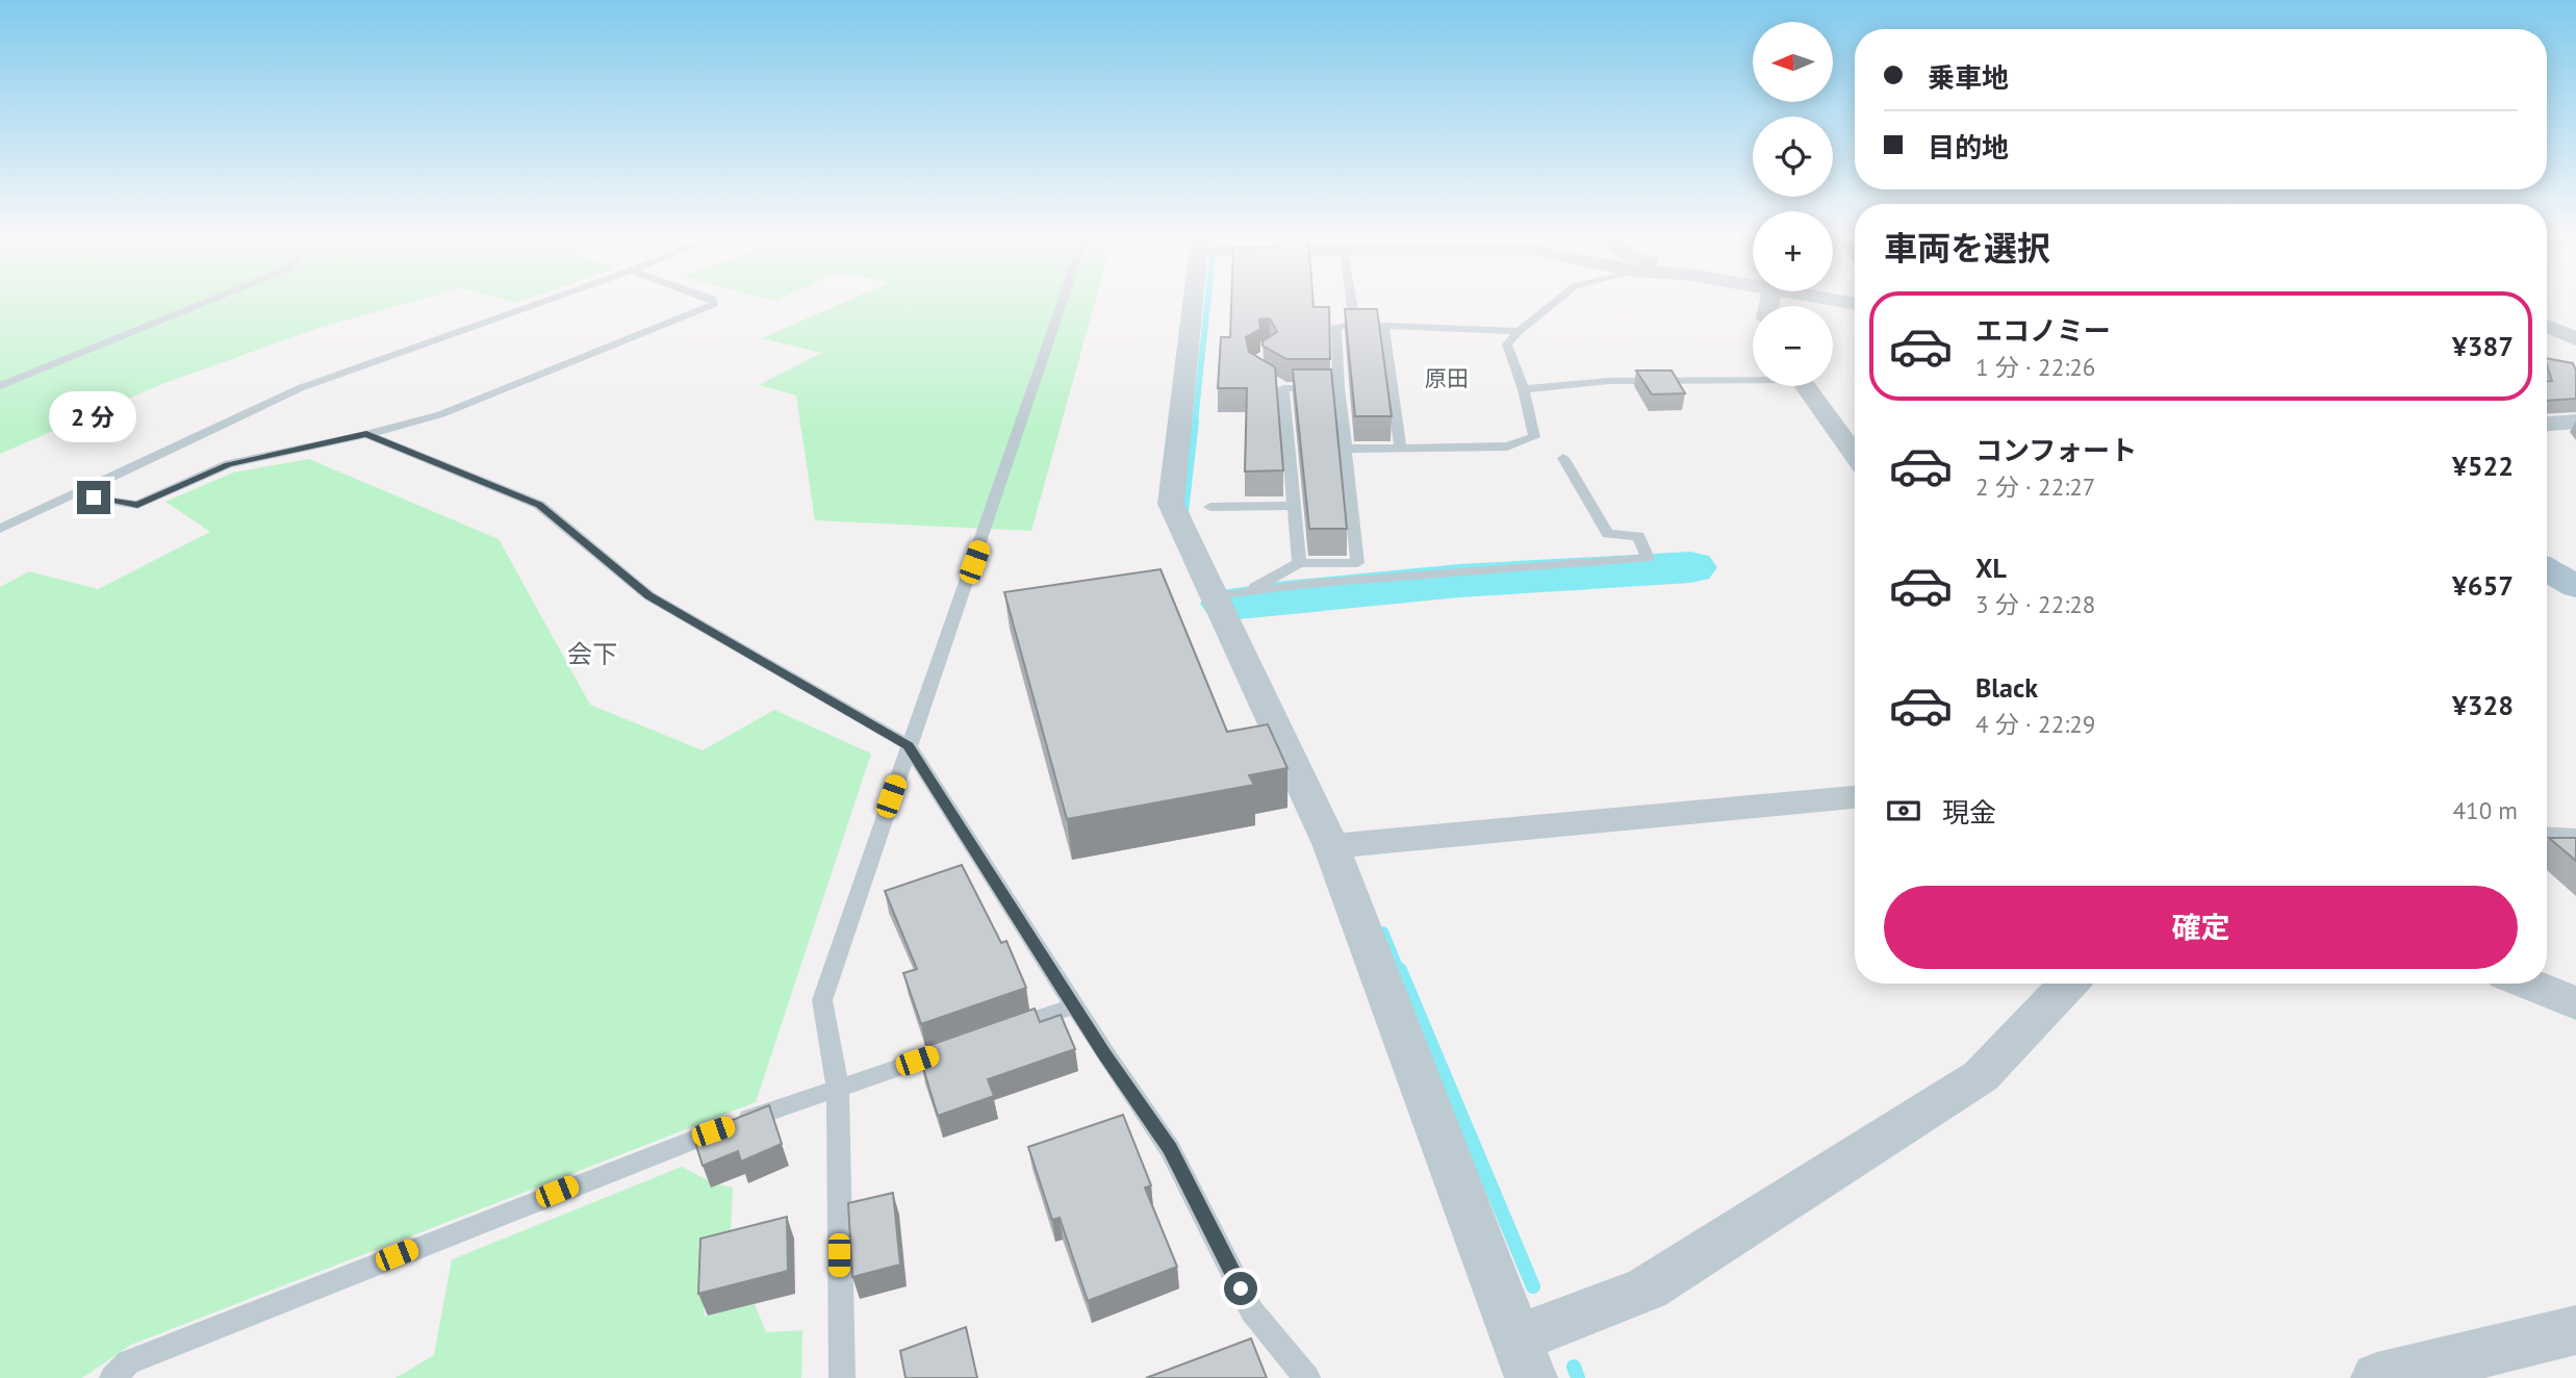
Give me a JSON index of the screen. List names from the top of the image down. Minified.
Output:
{"districts":["原田","会下"],"north":"left","page":{"map_buttons":["+","−"],"banner":["乗車地","目的地"],"heading":"車両を選択","list":[{"name":"エコノミー","note":"1 分 · 22:26","value":"¥387"},{"name":"コンフォート","note":"2 分 · 22:27","value":"¥522"},{"name":"XL","note":"3 分 · 22:28","value":"¥657"},{"name":"Black","note":"4 分 · 22:29","value":"¥328"}],"bubble":"2 分","pay":["現金","410 m"],"buttons":"確定"}}
